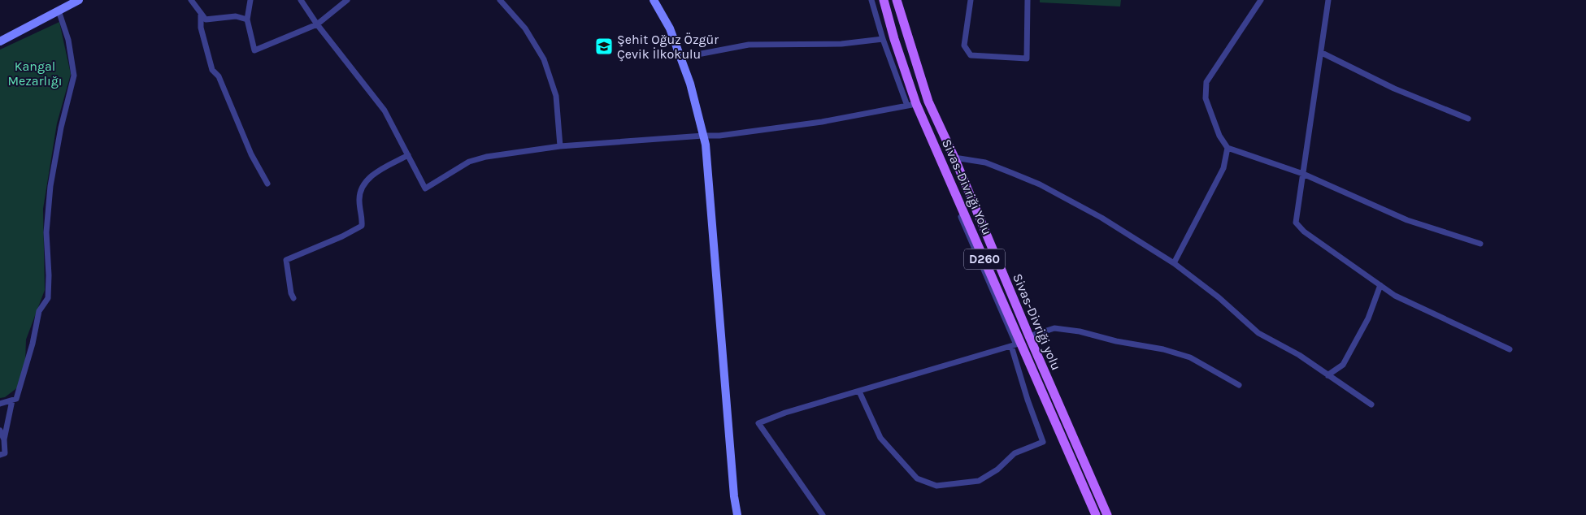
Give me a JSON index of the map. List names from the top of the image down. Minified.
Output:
{"streets":{"main road":["Sivas-Divriği Yolu","D260","Sivas-Divriği yolu"]},"parks":["Kangal Mezarlığı"],"places":{"school or university":["Şehit Oğuz Özgür Çevik İlkokulu"]}}
